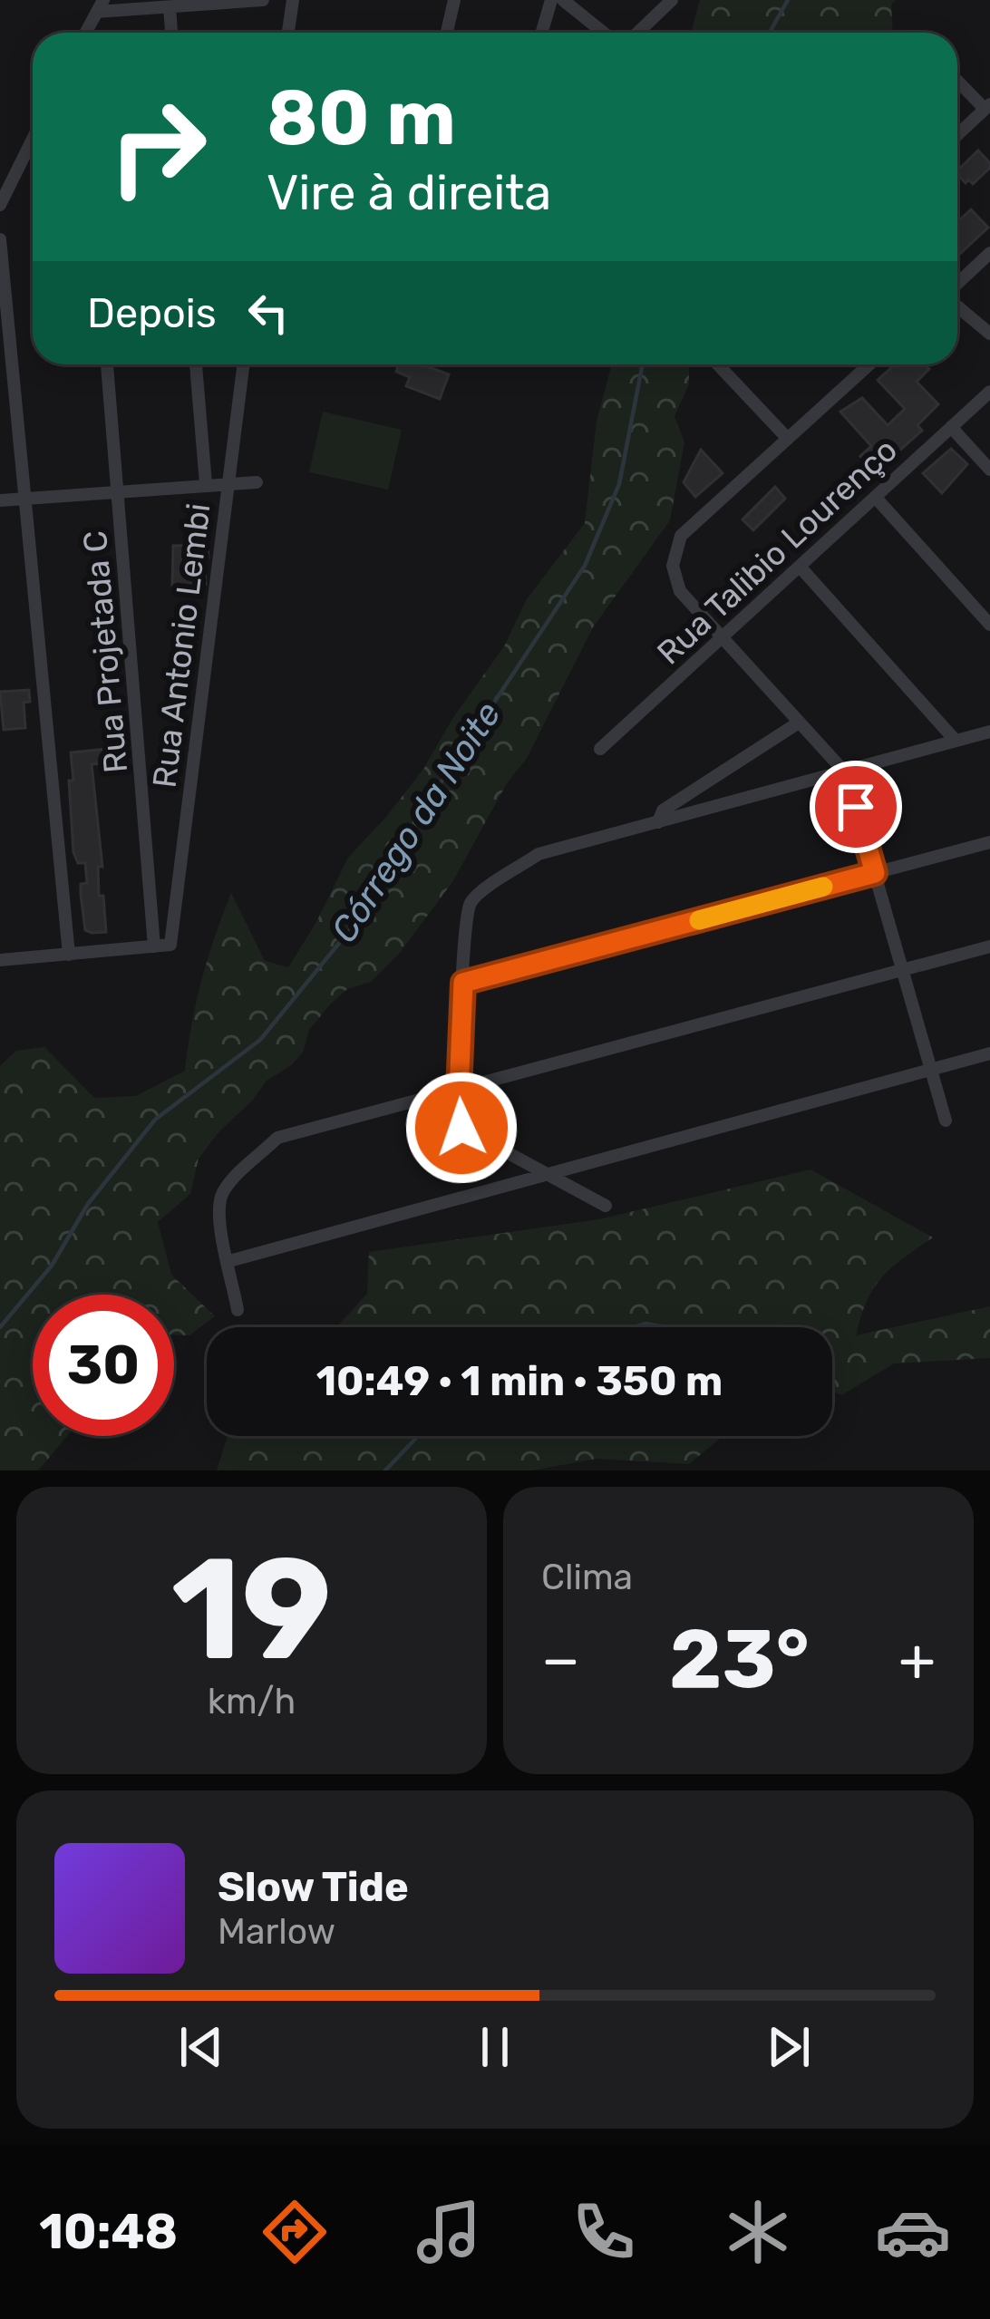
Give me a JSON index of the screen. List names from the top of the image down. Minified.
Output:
{"streets":{"street":["Rua Talibio Lourenço","Rua Antonio Lembi","Rua Projetada C"]},"crossings":[["Rua Antonio Lembi","Rua Projetada C"]],"water":["Córrego da Noite"],"page":{"turn":["80 m","Vire à direita"],"then":"Depois","limit":"30","trip":"10:49 · 1 min · 350 m","tile":[["19","km/h"],"Clima"],"heat":["−","23°","+"],"song":["Slow Tide","Marlow"],"tabs":"10:48"}}
